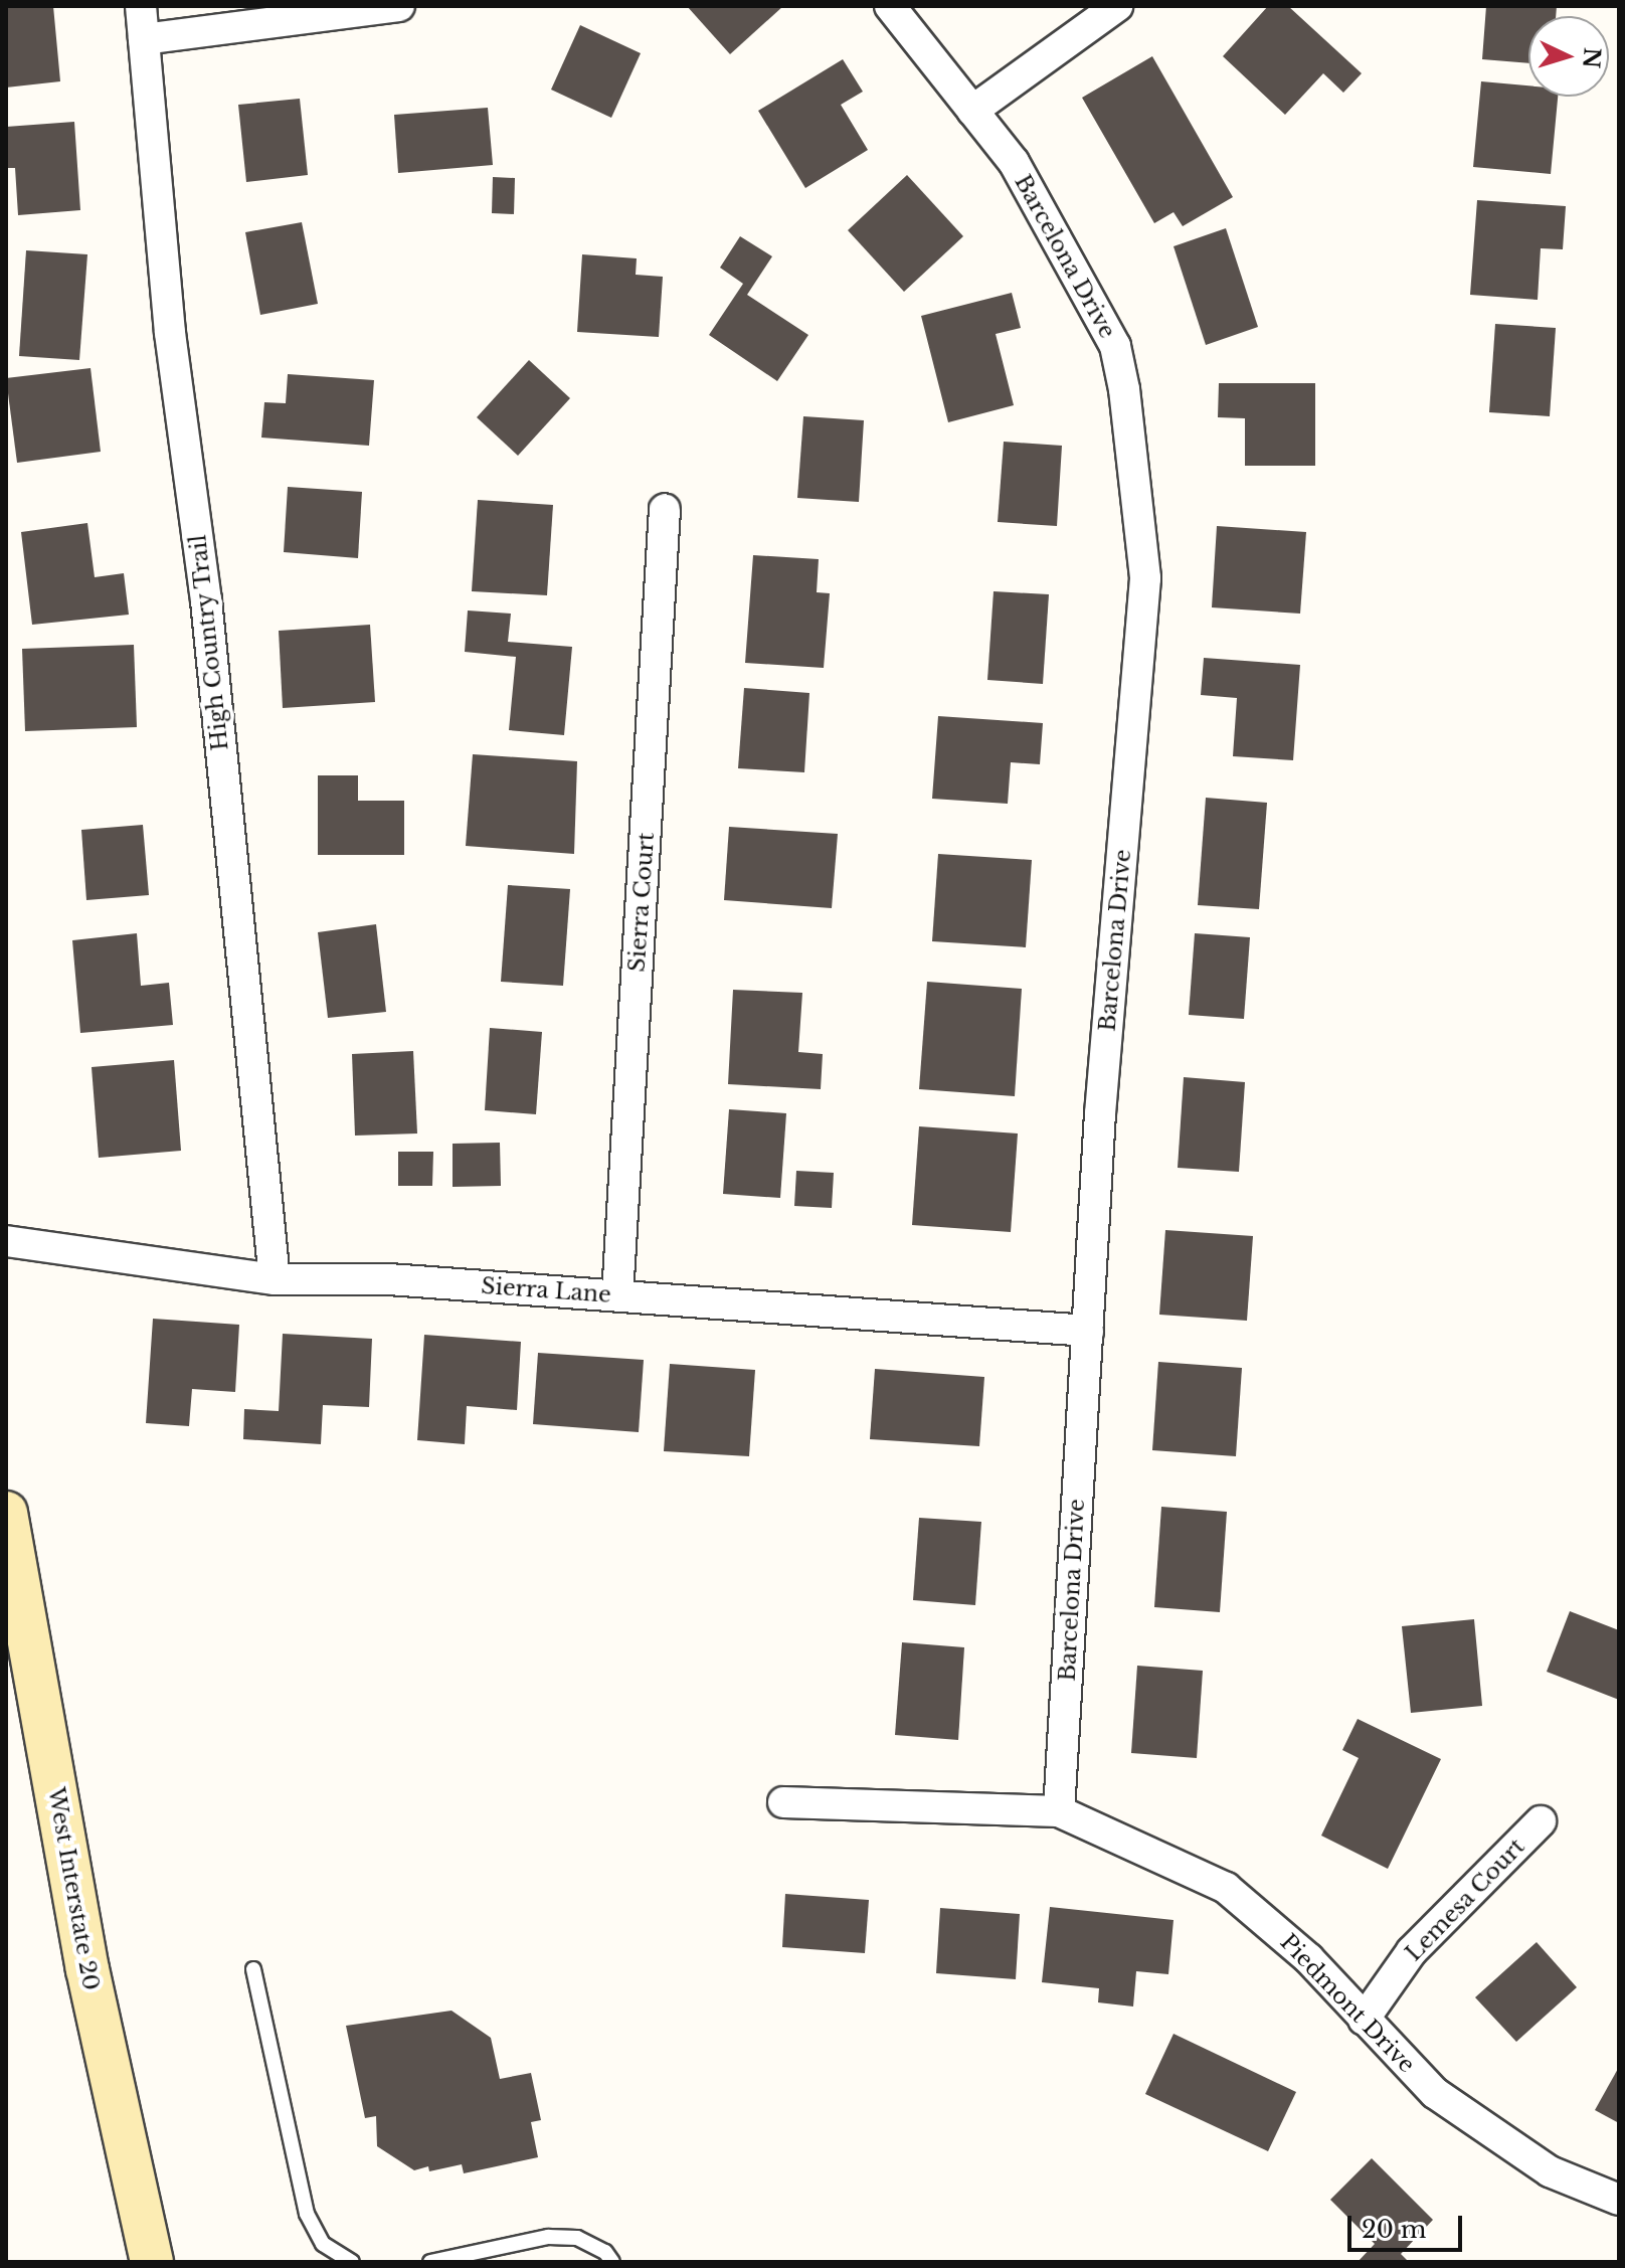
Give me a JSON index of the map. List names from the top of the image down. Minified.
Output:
{"streets":{"main road":["West Interstate 20"],"street":["Barcelona Drive","High Country Trail","Sierra Court","Sierra Lane","Lemesa Court","Piedmont Drive"]},"crossings":[["Barcelona Drive","Sierra Lane"],["Barcelona Drive","Piedmont Drive"],["High Country Trail","Sierra Lane"],["Sierra Court","Sierra Lane"],["Lemesa Court","Piedmont Drive"]],"scale_bar":"20 m","north":"right"}
